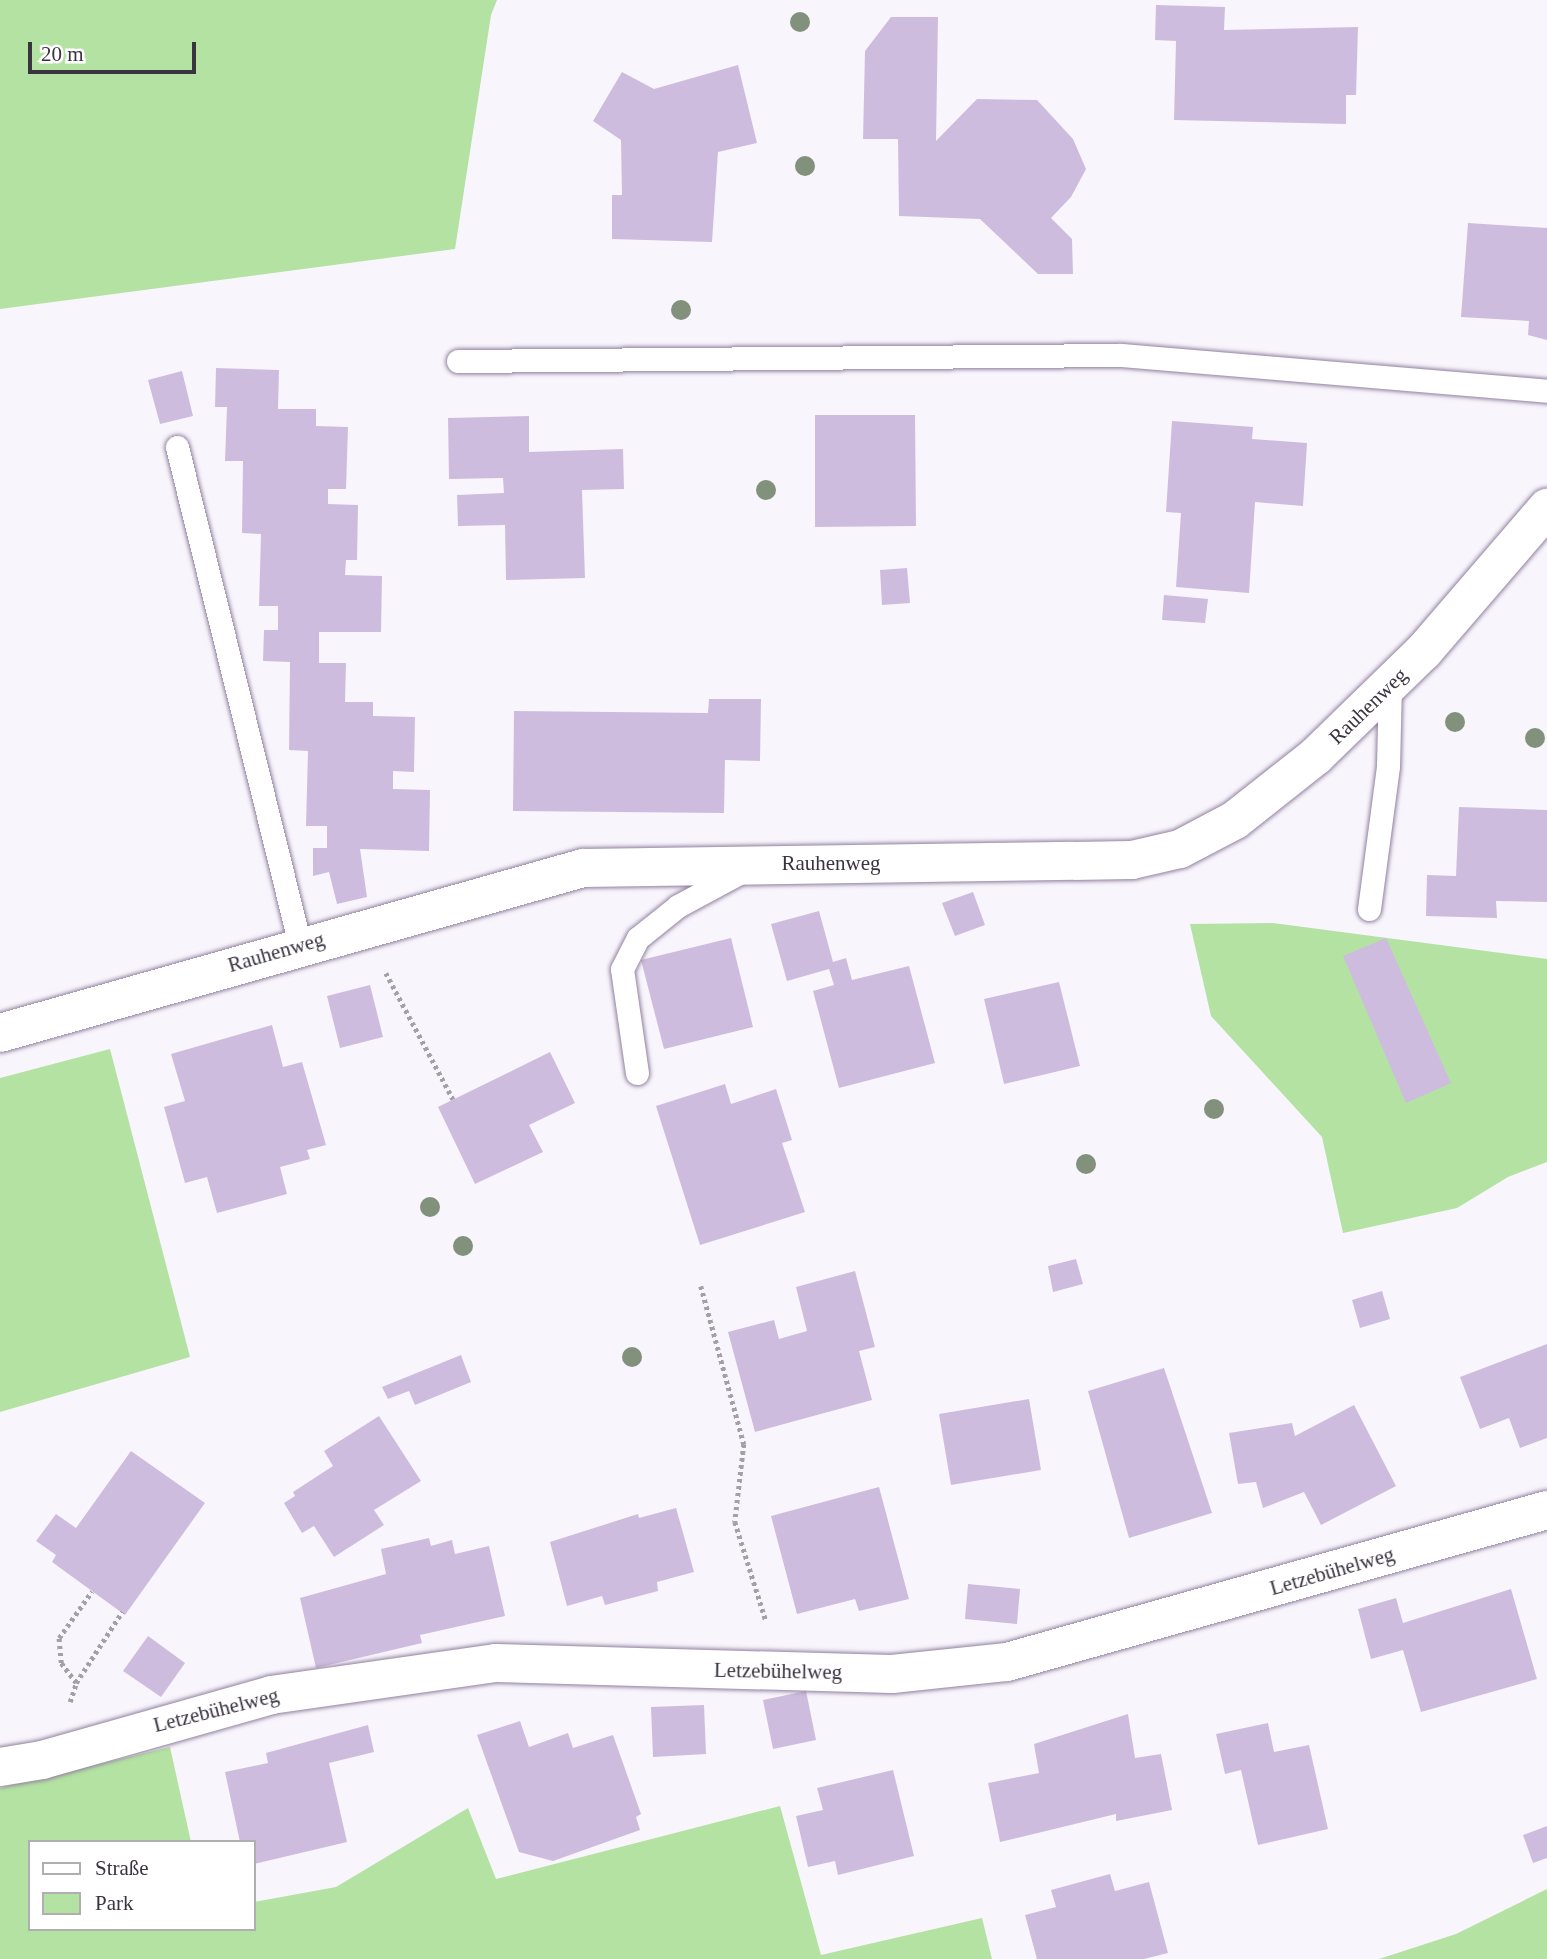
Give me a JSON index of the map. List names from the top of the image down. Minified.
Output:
{"streets":{"street":["Rauhenweg","Letzebühelweg"]},"legend":["Straße","Park"],"scale_bar":"20 m"}
